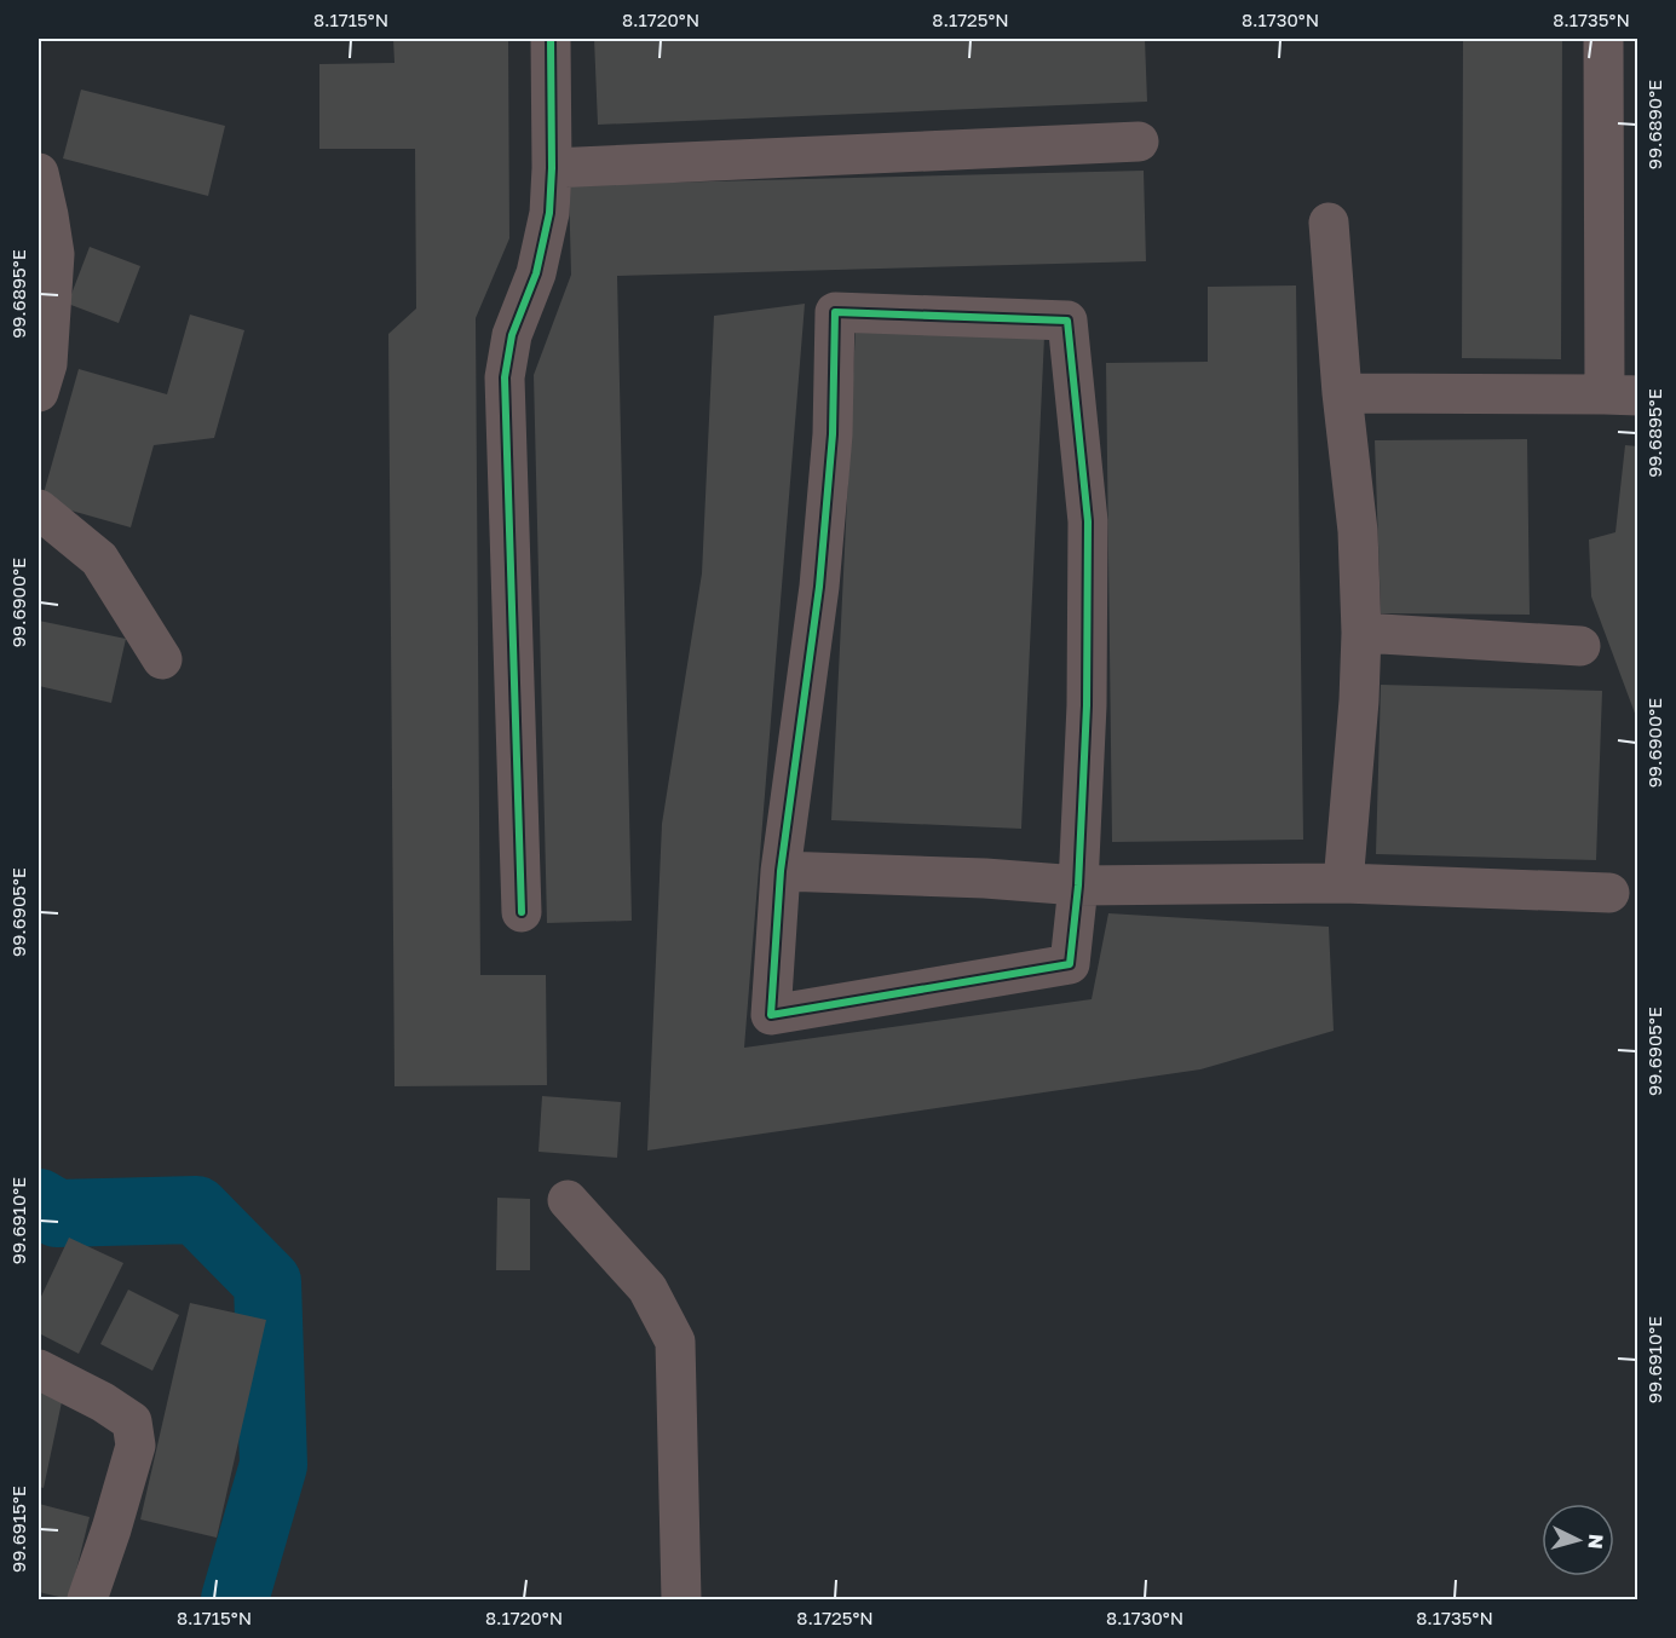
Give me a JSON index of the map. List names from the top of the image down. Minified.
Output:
{"north":"right","coordinates":["8.1715°N","8.1720°N","8.1725°N","8.1730°N","8.1735°N","99.6890°E","99.6895°E","99.6900°E","99.6905°E","99.6910°E","99.6915°E"]}
